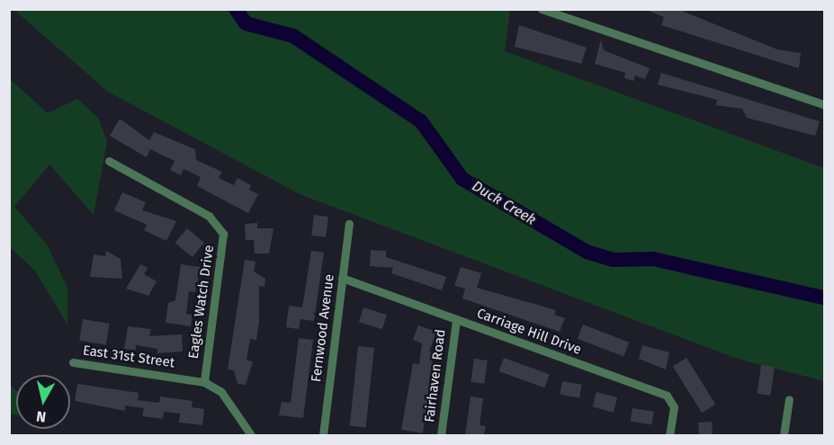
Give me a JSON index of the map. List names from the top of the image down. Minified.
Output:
{"streets":{"street":["Eagles Watch Drive","Fernwood Avenue","Carriage Hill Drive","East 31st Street","Fairhaven Road"]},"crossings":[["Eagles Watch Drive","East 31st Street"],["Fernwood Avenue","Carriage Hill Drive"],["Carriage Hill Drive","Fairhaven Road"]],"water":["Duck Creek"],"north":"bottom"}
